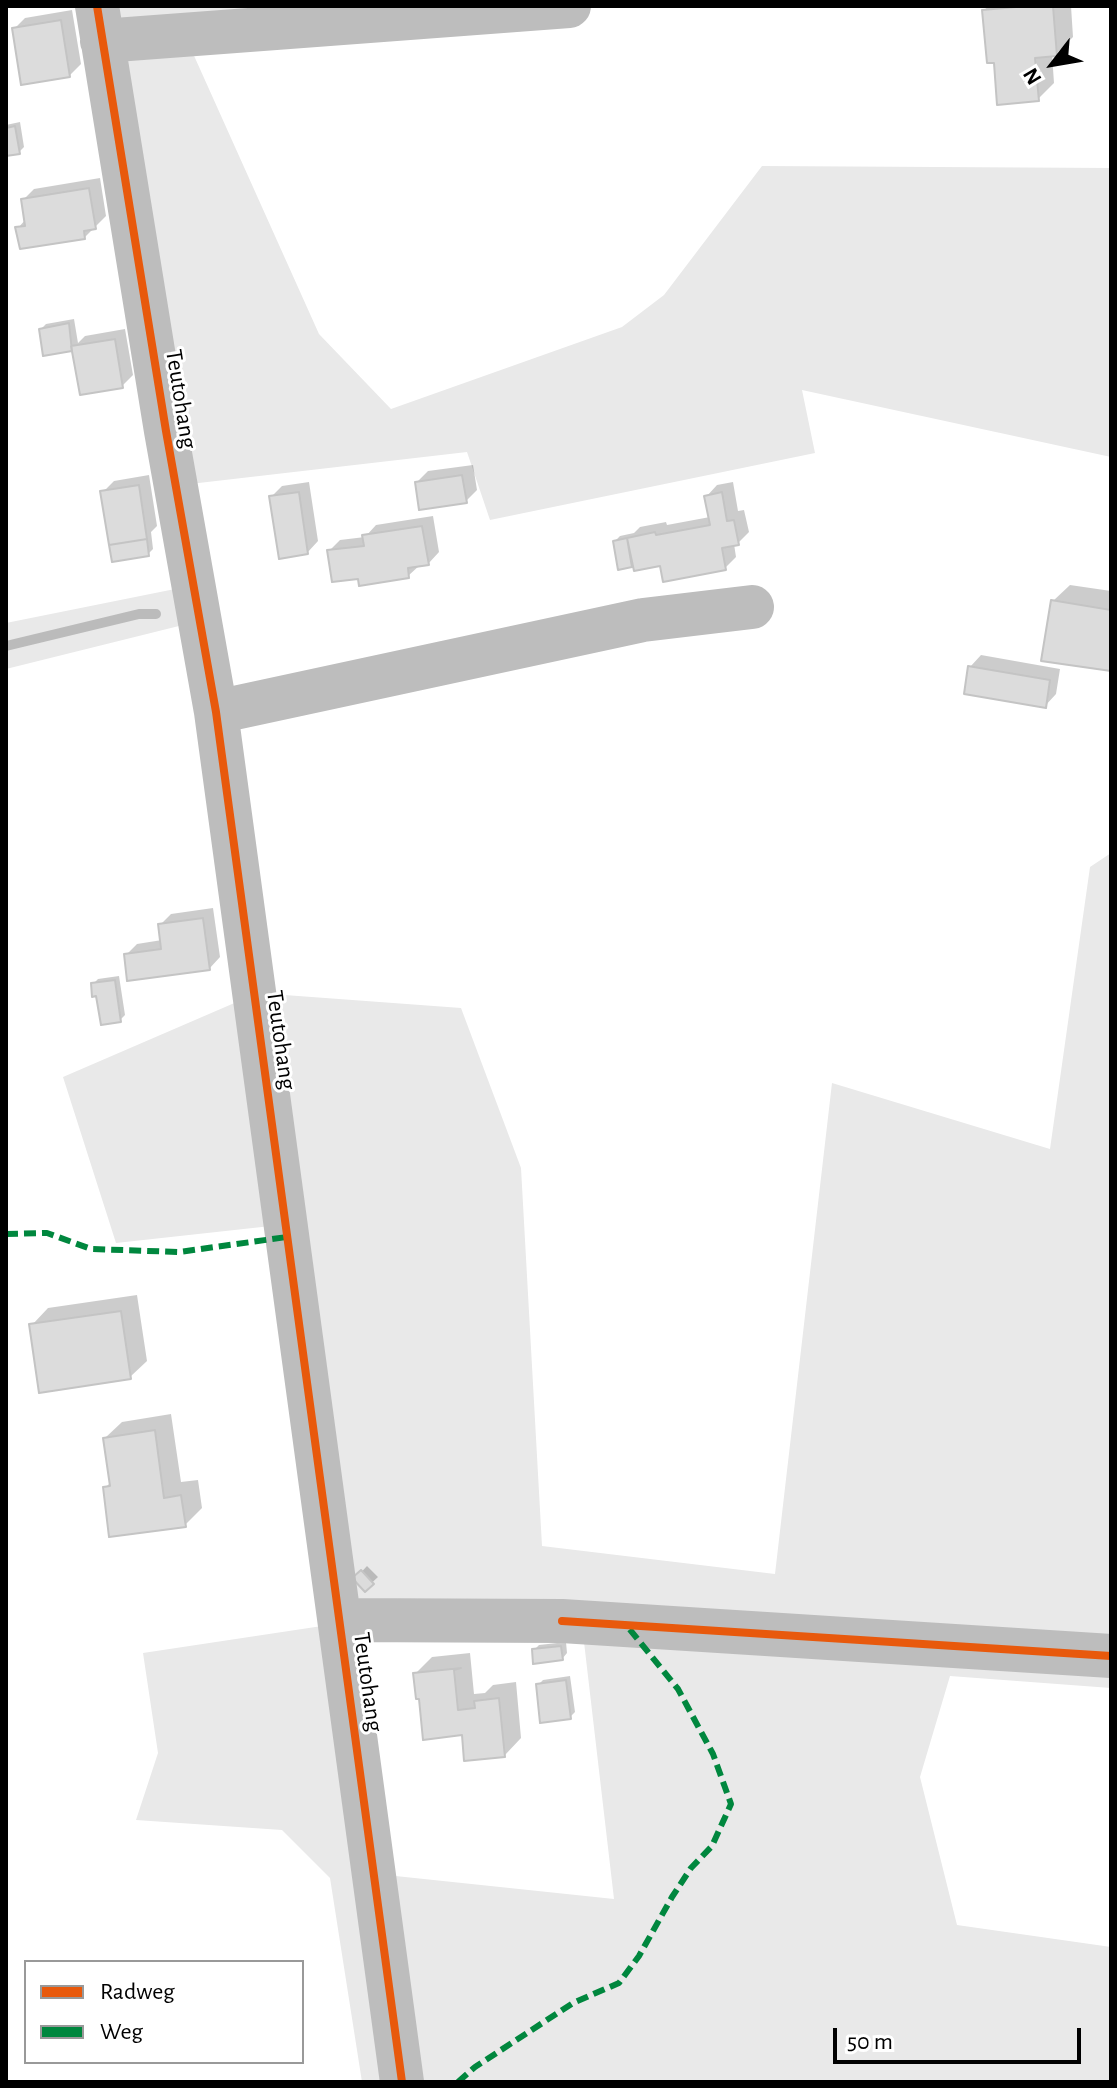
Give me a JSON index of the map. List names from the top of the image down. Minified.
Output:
{"streets":{"street":["Teutohang"]},"legend":["Radweg","Weg"],"scale_bar":"50 m","north":"bottom left"}
